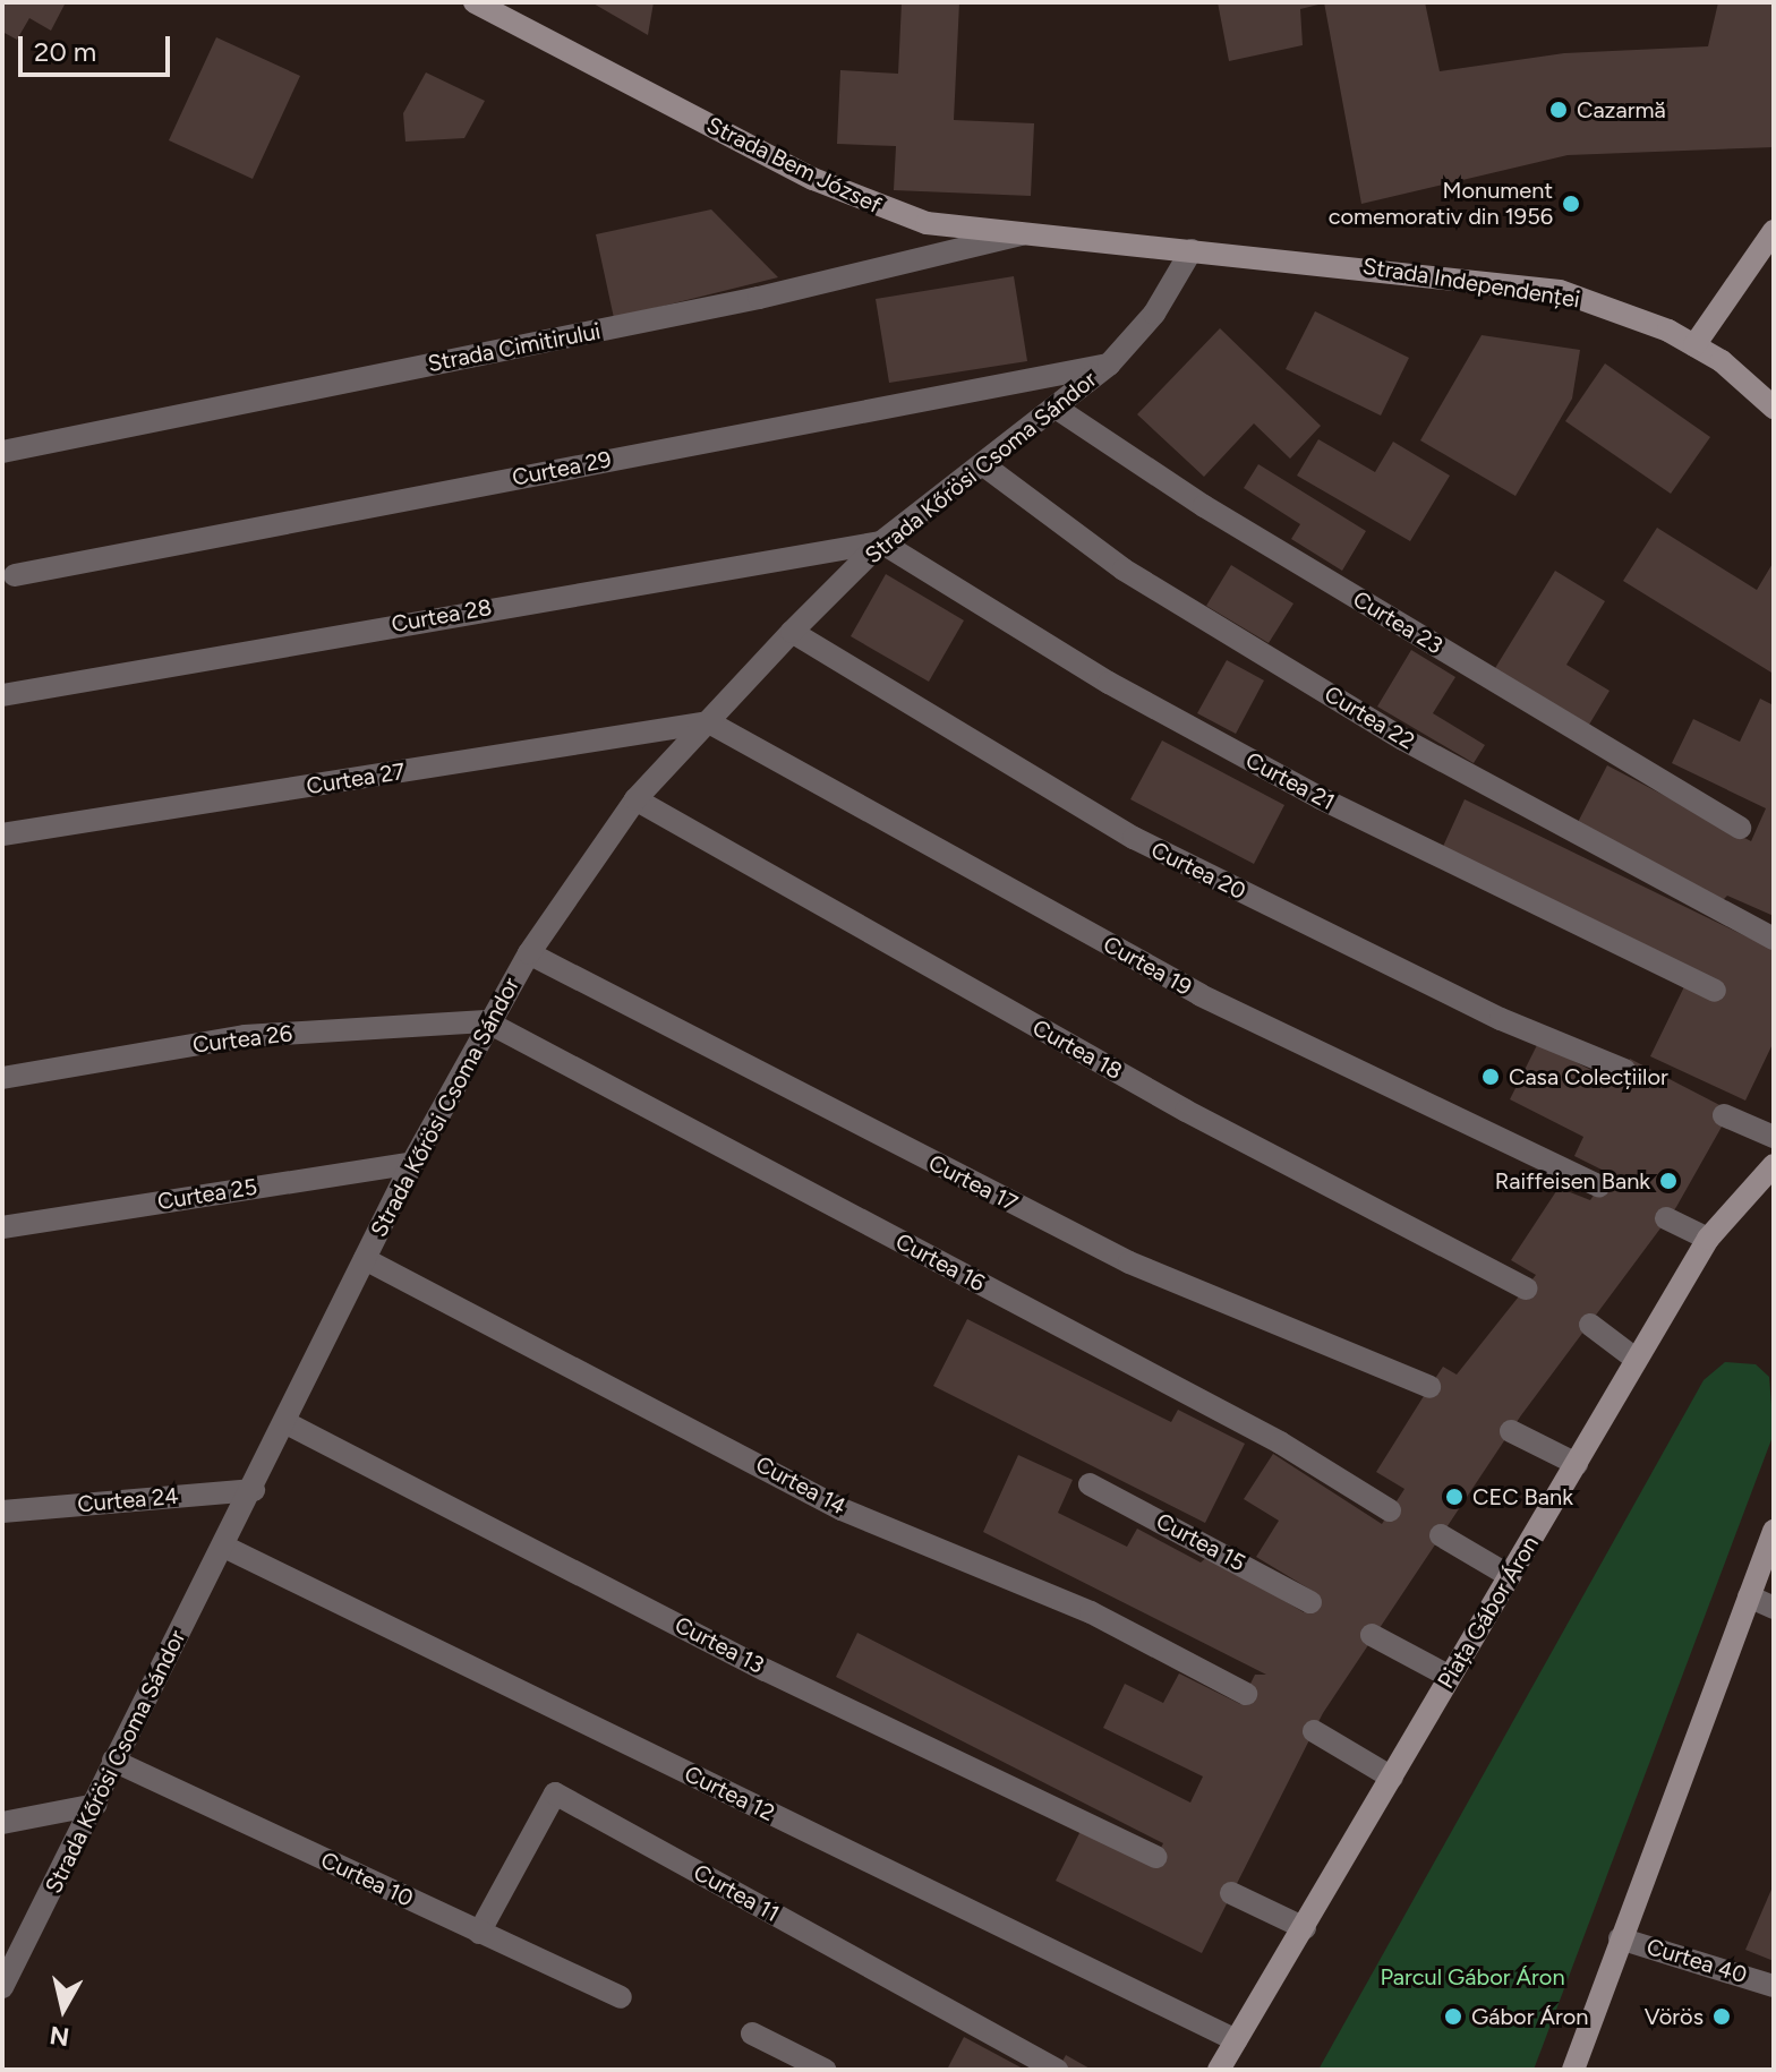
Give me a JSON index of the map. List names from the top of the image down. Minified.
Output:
{"streets":{"street":["Strada Bem József","Strada Independenței","Strada Cimitirului","Strada Kőrösi Csoma Sándor","Curtea 29","Curtea 28","Curtea 23","Curtea 22","Curtea 27","Curtea 21","Curtea 20","Curtea 19","Curtea 26","Curtea 18","Curtea 17","Curtea 25","Curtea 16","Curtea 14","Curtea 24","Curtea 15","Piața Gábor Áron","Curtea 13","Curtea 12","Curtea 10","Curtea 11","Curtea 40"]},"crossings":[["Strada Bem József","Strada Independenței"],["Strada Bem József","Strada Cimitirului"],["Strada Bem József","Strada Kőrösi Csoma Sándor"],["Strada Independenței","Strada Kőrösi Csoma Sándor"],["Strada Kőrösi Csoma Sándor","Curtea 29"],["Strada Kőrösi Csoma Sándor","Curtea 28"],["Strada Kőrösi Csoma Sándor","Curtea 23"],["Strada Kőrösi Csoma Sándor","Curtea 22"],["Strada Kőrösi Csoma Sándor","Curtea 27"],["Strada Kőrösi Csoma Sándor","Curtea 21"],["Strada Kőrösi Csoma Sándor","Curtea 20"],["Strada Kőrösi Csoma Sándor","Curtea 19"],["Strada Kőrösi Csoma Sándor","Curtea 26"],["Strada Kőrösi Csoma Sándor","Curtea 18"],["Strada Kőrösi Csoma Sándor","Curtea 17"],["Strada Kőrösi Csoma Sándor","Curtea 25"],["Strada Kőrösi Csoma Sándor","Curtea 16"],["Strada Kőrösi Csoma Sándor","Curtea 14"],["Strada Kőrösi Csoma Sándor","Curtea 24"],["Strada Kőrösi Csoma Sándor","Curtea 13"],["Strada Kőrösi Csoma Sándor","Curtea 12"],["Strada Kőrösi Csoma Sándor","Curtea 10"],["Curtea 28","Curtea 21"],["Curtea 27","Curtea 19"],["Curtea 26","Curtea 16"],["Piața Gábor Áron","Curtea 12"],["Curtea 10","Curtea 11"]],"parks":["Parcul Gábor Áron"],"places":["Cazarmă","Monument comemorativ din 1956","Casa Colecțiilor","Raiffeisen Bank","CEC Bank","Gábor Áron","Vörös"],"scale_bar":"20 m","north":"bottom"}
